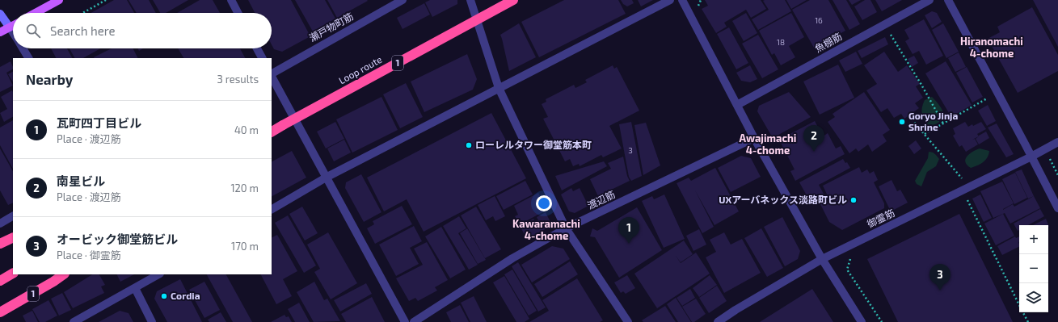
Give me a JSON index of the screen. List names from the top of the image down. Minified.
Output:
{"streets":{"highway":["1","Loop route"],"street":["瀬戸物町筋","魚棚筋","渡辺筋","御霊筋"]},"districts":["Hiranomachi 4-chome","Awajimachi 4-chome","Kawaramachi 4-chome"],"places":["Goryo Jinja Shrine","ローレルタワー御堂筋本町","UXアーバネックス淡路町ビル","Cordia"],"house_numbers":["16","18","3"],"page":{"search":"Search here","heading":["Nearby","3 results"],"list":[{"mark":"1","name":"瓦町四丁目ビル","note":"Place · 渡辺筋","value":"40 m"},{"mark":"2","name":"南星ビル","note":"Place · 渡辺筋","value":"120 m"},{"mark":"3","name":"オービック御堂筋ビル","note":"Place · 御霊筋","value":"170 m"}],"pins":["2","1","3"],"map_buttons":["+","−"]}}
